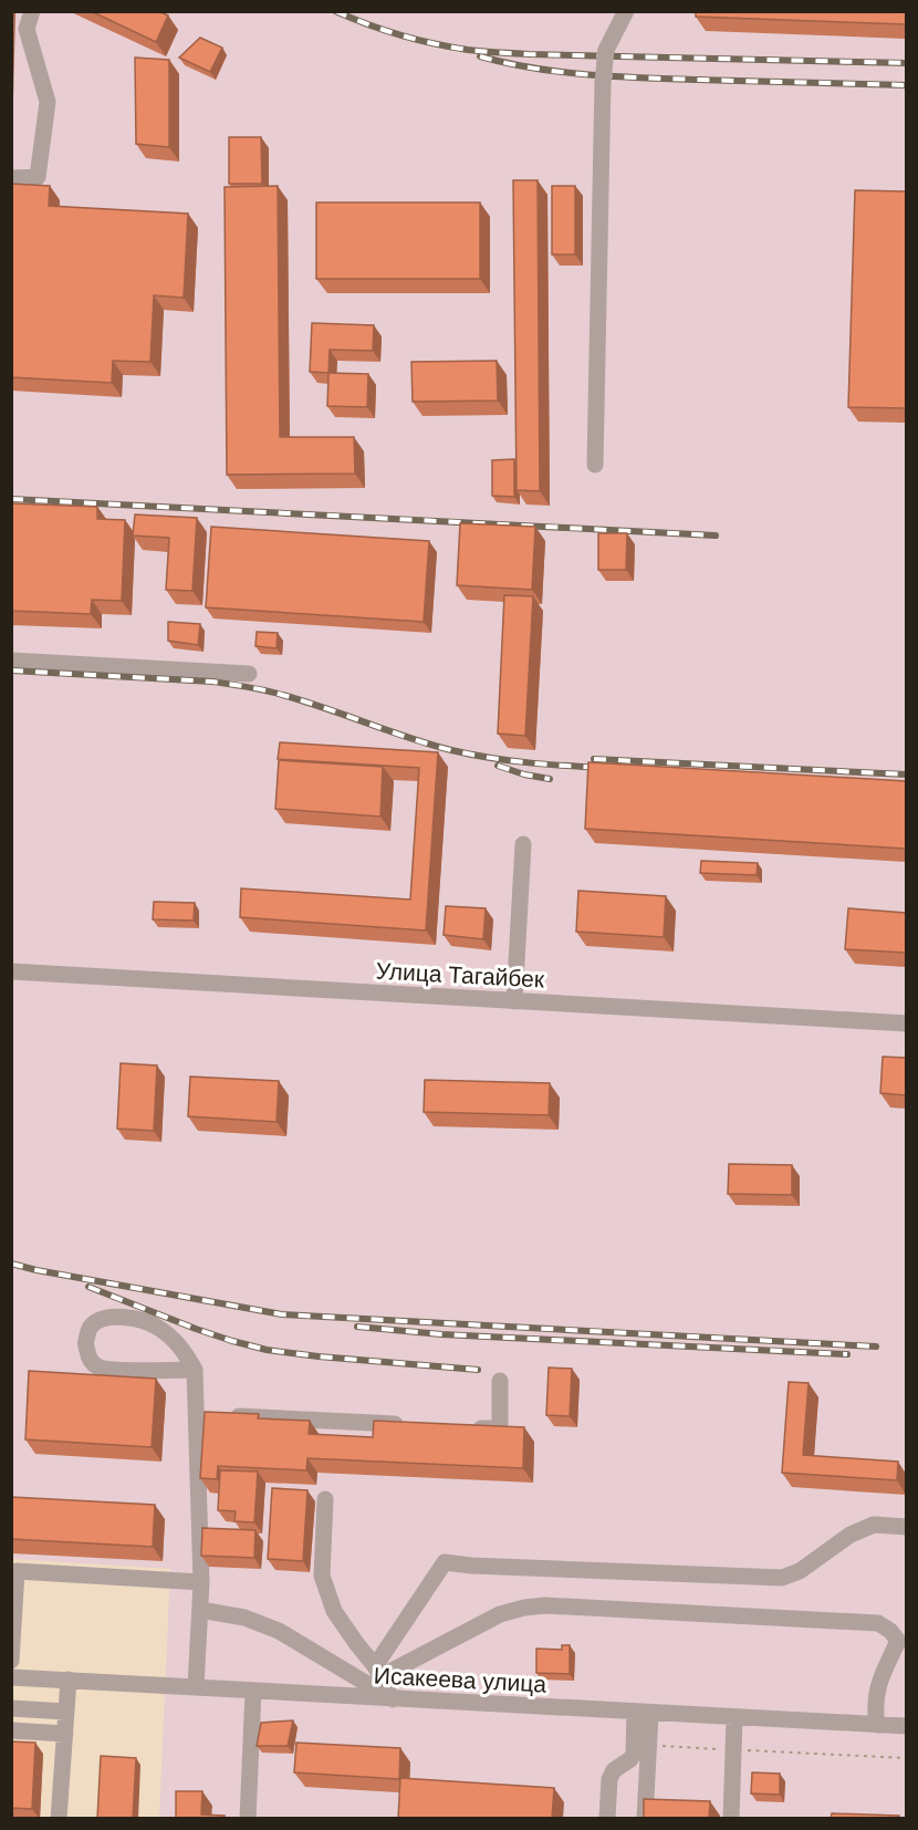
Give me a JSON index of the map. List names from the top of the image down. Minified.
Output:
{"streets":{"street":["Улица Тагайбек","Исакеева улица"]}}
